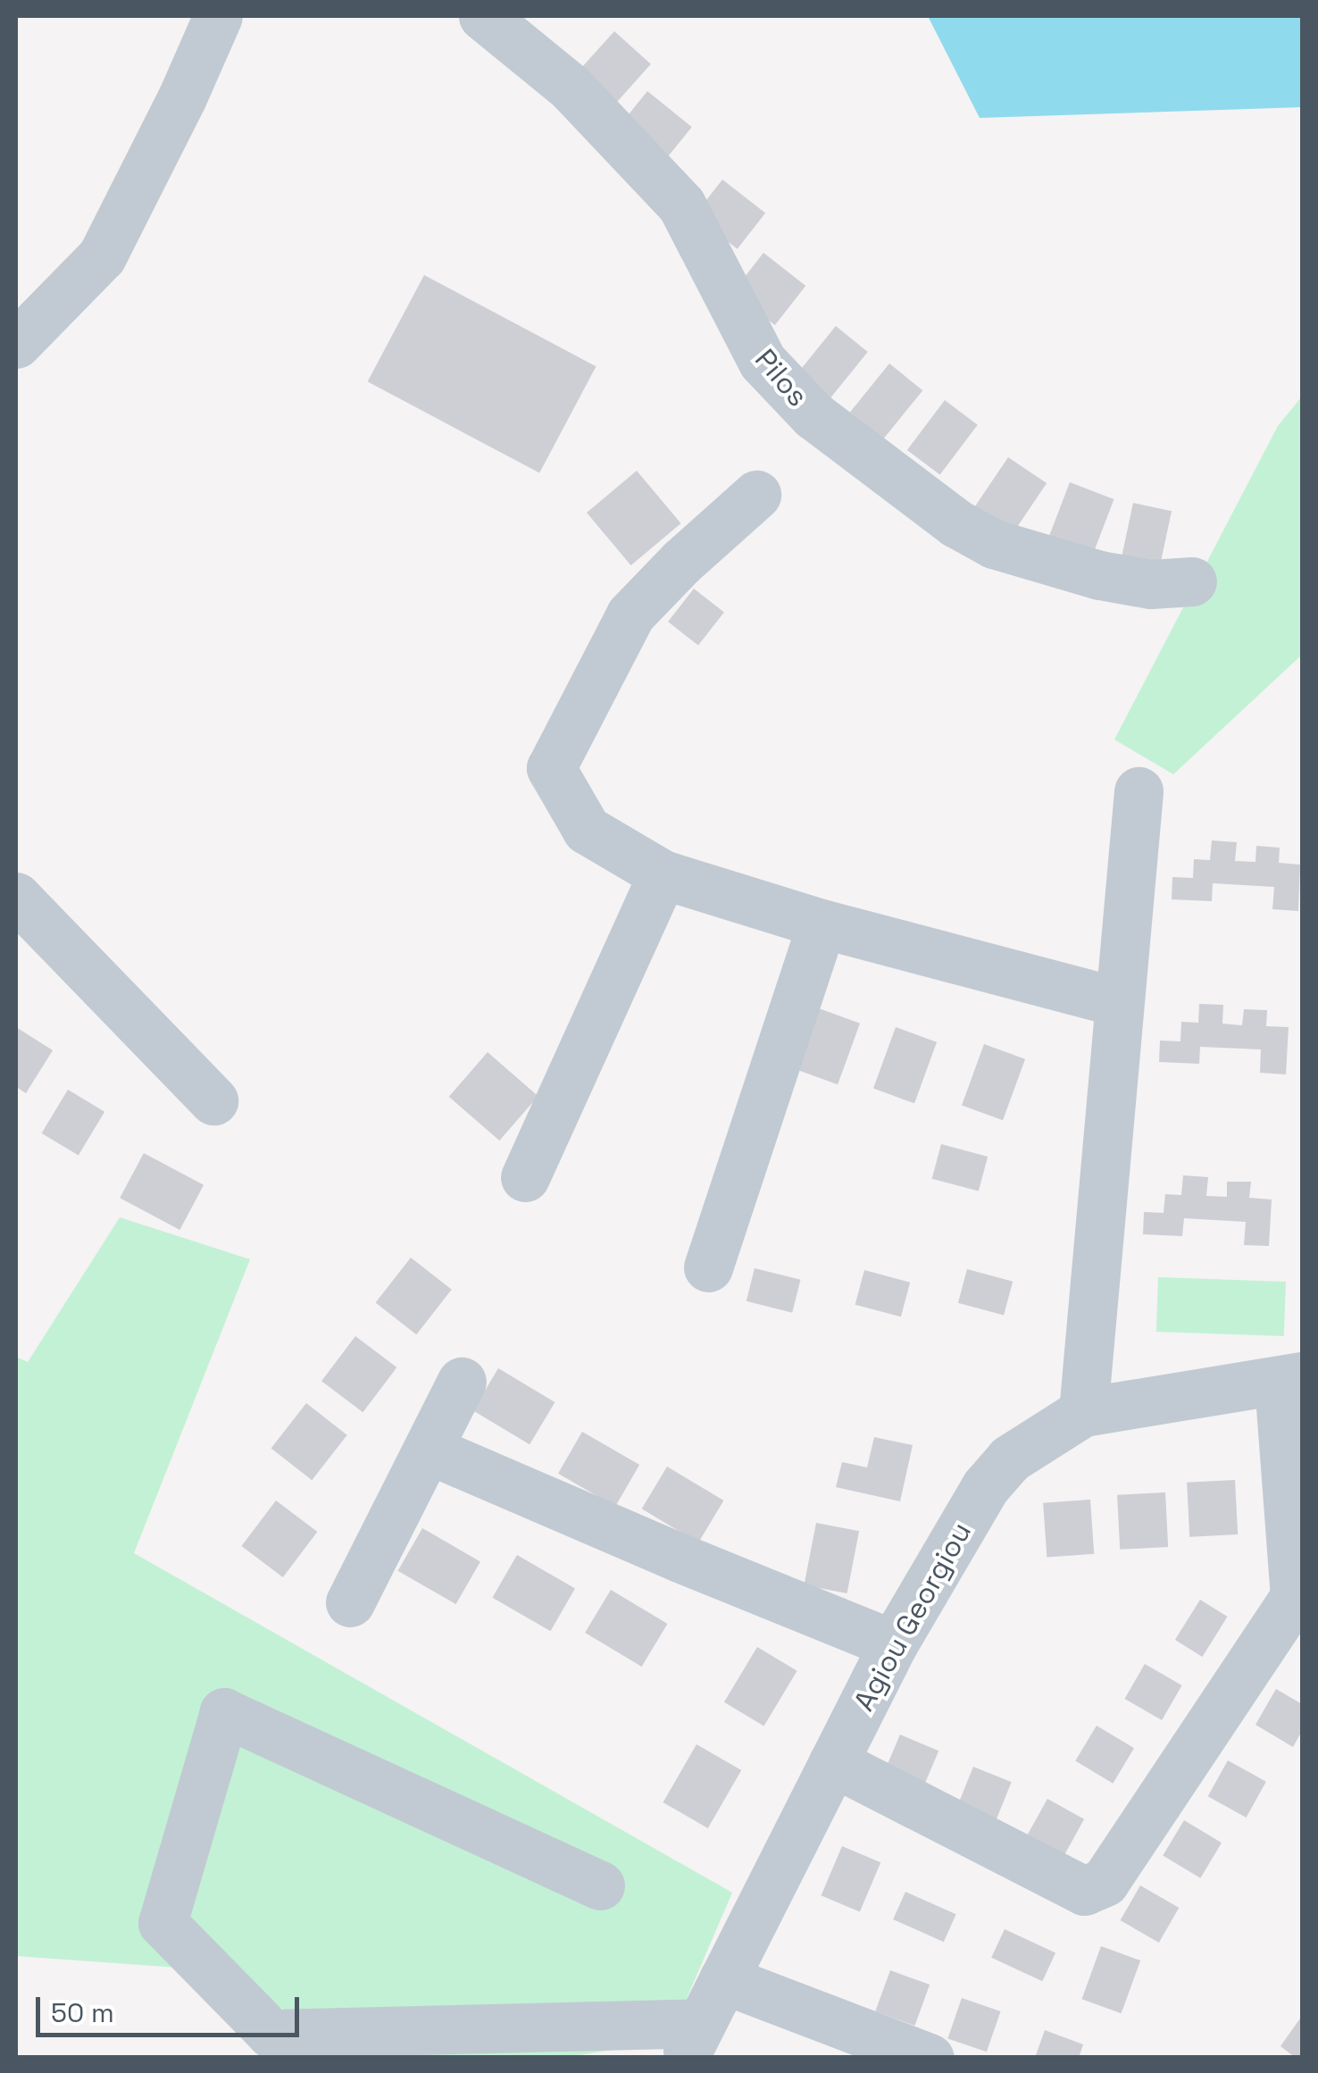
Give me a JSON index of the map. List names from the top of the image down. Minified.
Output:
{"streets":{"street":["Pilos","Agiou Georgiou"]},"scale_bar":"50 m"}
